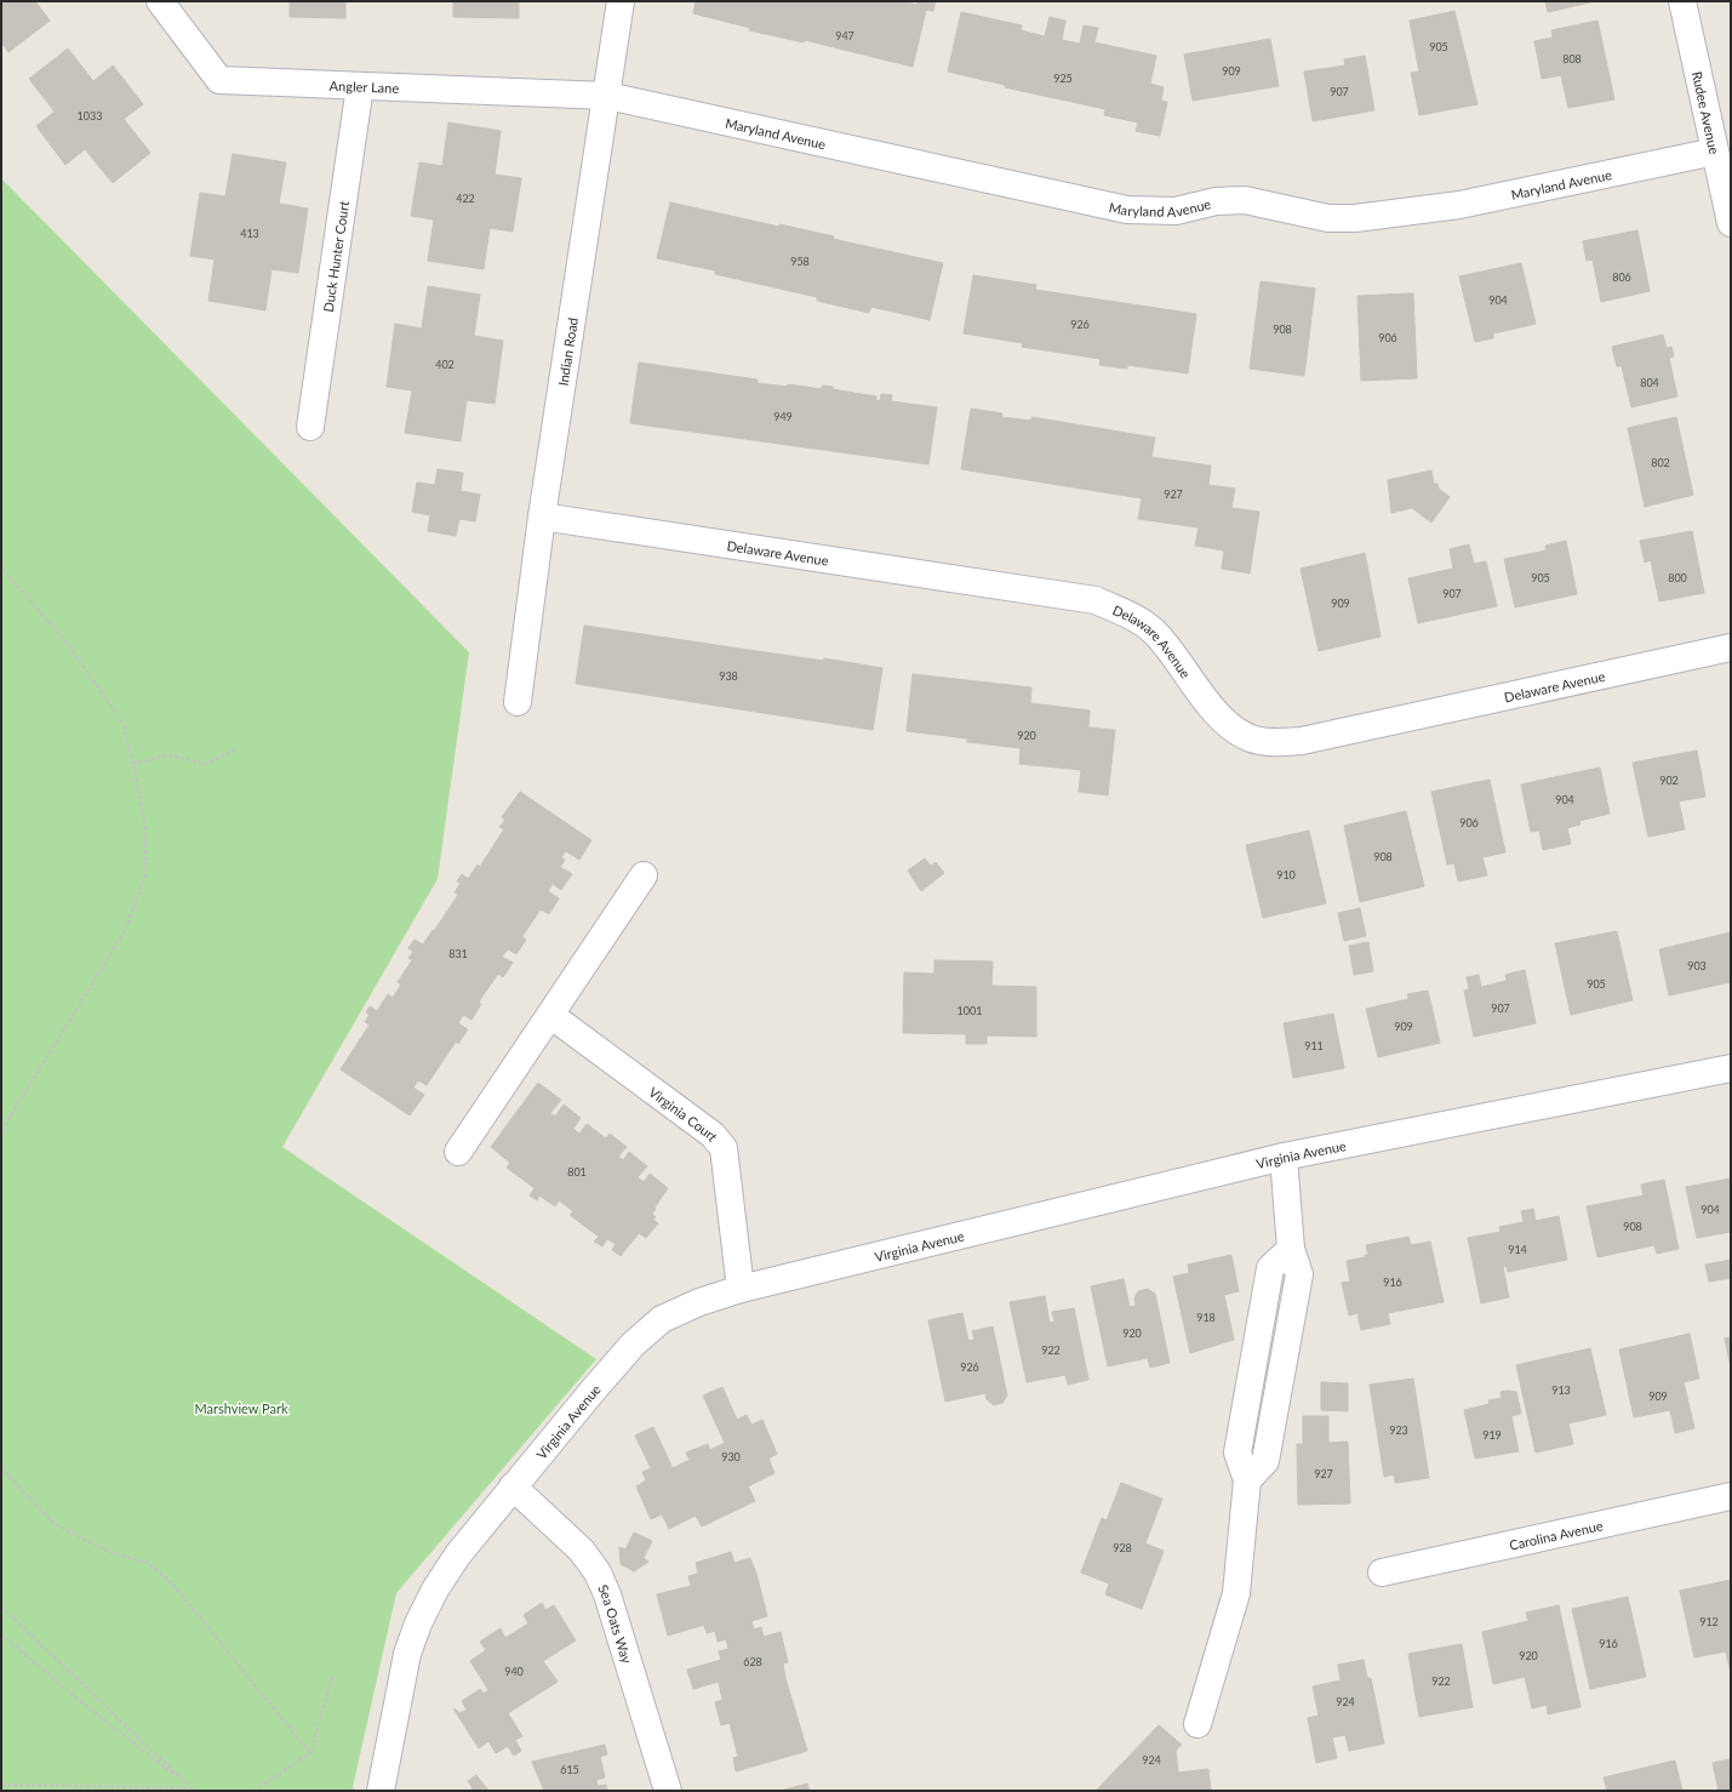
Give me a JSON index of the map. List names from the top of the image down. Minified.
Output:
{"streets":{"street":["Angler Lane","Rudee Avenue","Maryland Avenue","Duck Hunter Court","Indian Road","Delaware Avenue","Virginia Court","Virginia Avenue","Carolina Avenue","Sea Oats Way"]},"crossings":[["Angler Lane","Maryland Avenue"],["Angler Lane","Duck Hunter Court"],["Angler Lane","Indian Road"],["Rudee Avenue","Maryland Avenue"],["Maryland Avenue","Indian Road"],["Indian Road","Delaware Avenue"],["Virginia Court","Virginia Avenue"],["Virginia Avenue","Sea Oats Way"]],"parks":["Marshview Park"],"house_numbers":["947","905","808","909","925","907","1033","422","413","958","806","904","926","908","906","402","804","949","802","927","905","800","907","909","938","920","902","904","906","908","910","831","903","905","907","1001","909","911","801","904","908","914","916","918","920","922","926","913","909","923","919","930","927","928","912","916","920","628","940","922","924","924","615"]}
